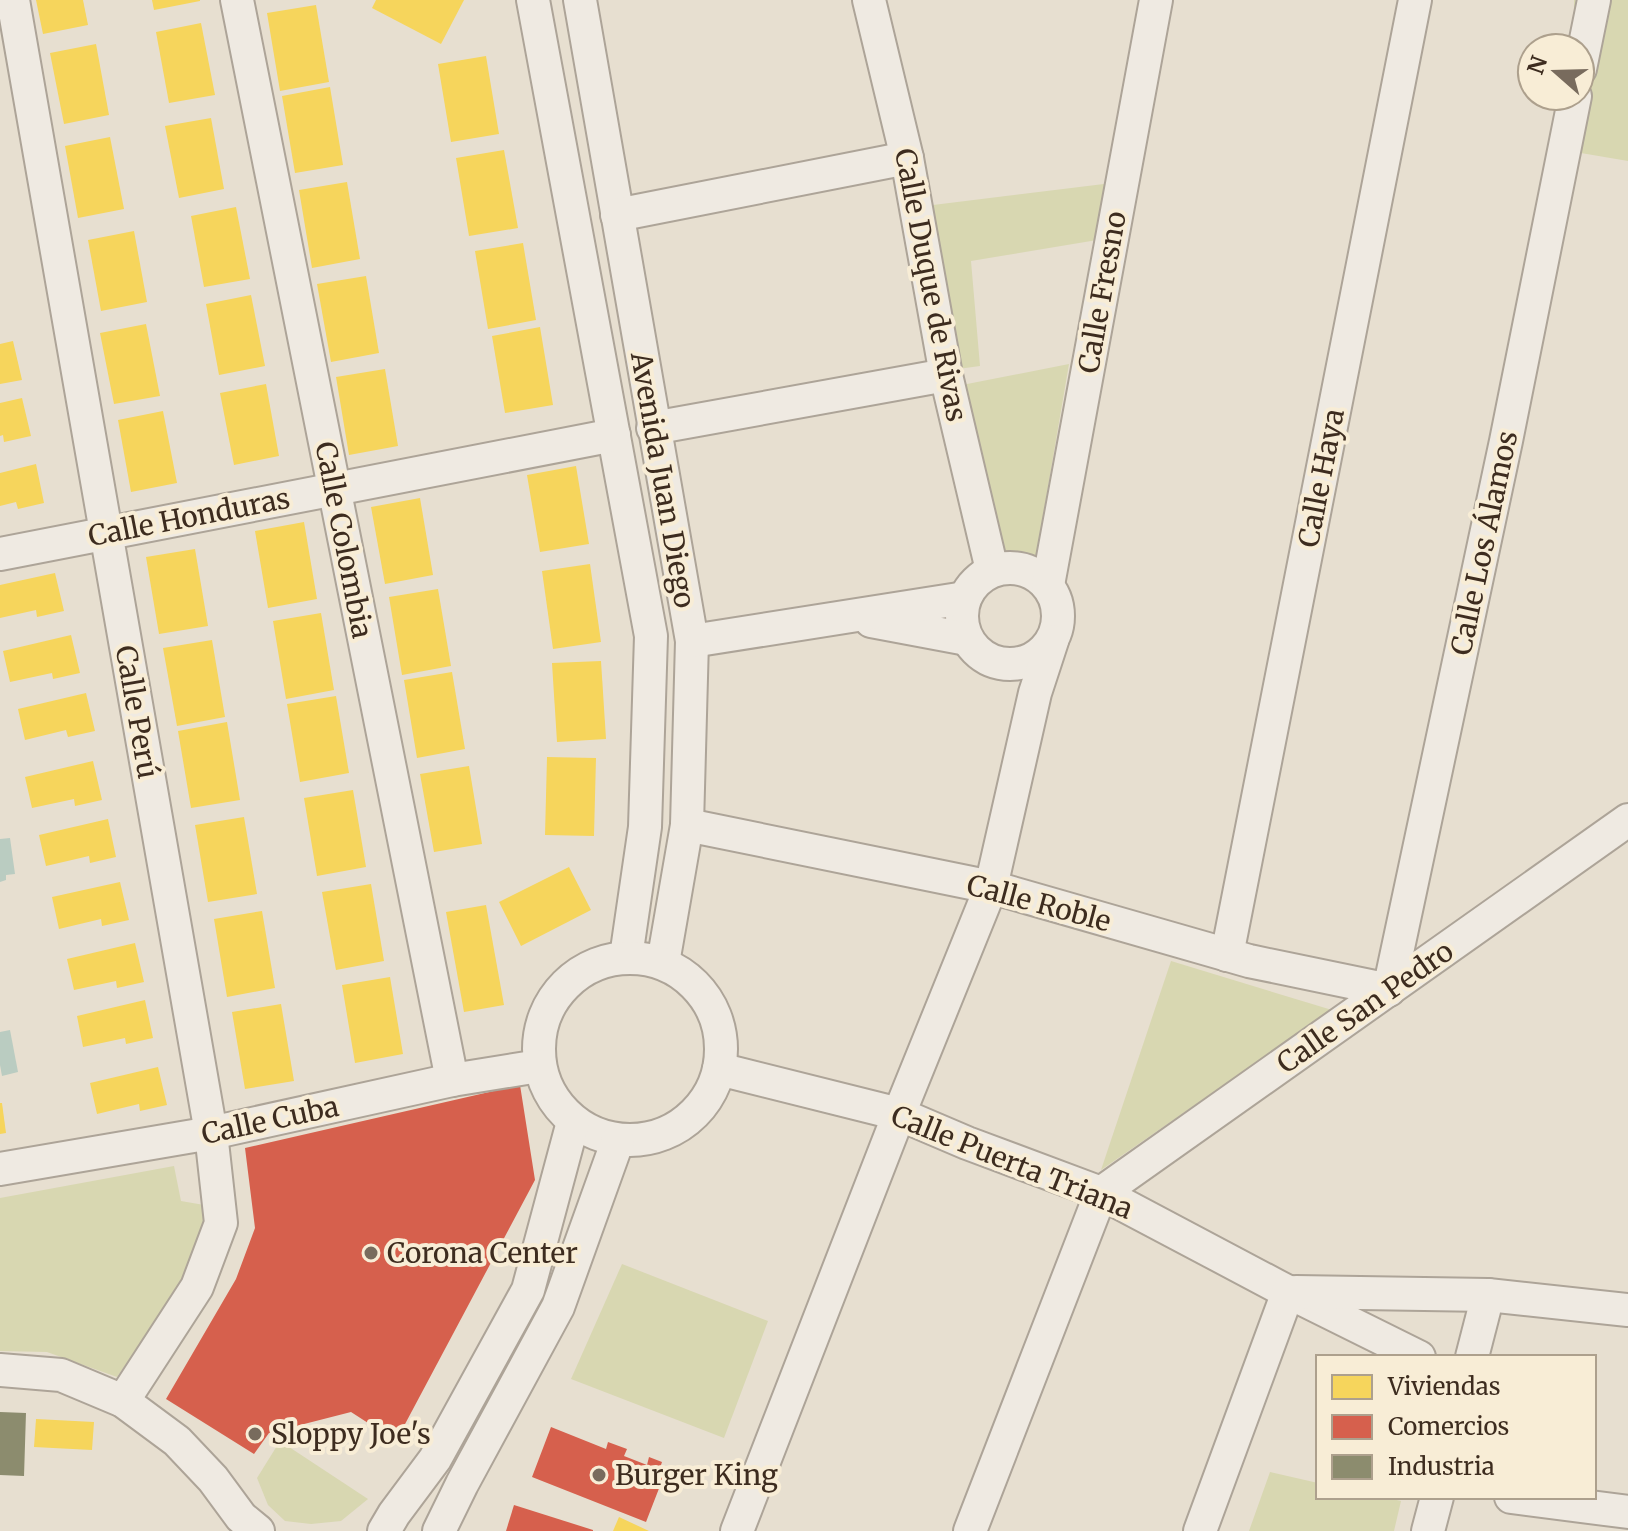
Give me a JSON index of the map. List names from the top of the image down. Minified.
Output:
{"streets":{"street":["Calle Duque de Rivas","Calle Fresno","Calle Haya","Avenida Juan Diego","Calle Honduras","Calle Colombia","Calle Los Álamos","Calle Perú","Calle Roble","Calle San Pedro","Calle Cuba","Calle Puerta Triana"]},"crossings":[["Calle Duque de Rivas","Calle Fresno"],["Calle Haya","Calle Roble"],["Avenida Juan Diego","Calle Honduras"],["Avenida Juan Diego","Calle Roble"],["Avenida Juan Diego","Calle Cuba"],["Avenida Juan Diego","Calle Puerta Triana"],["Calle Honduras","Calle Colombia"],["Calle Honduras","Calle Perú"],["Calle Colombia","Calle Cuba"],["Calle Los Álamos","Calle Roble"],["Calle Los Álamos","Calle San Pedro"],["Calle Perú","Calle Cuba"],["Calle Roble","Calle San Pedro"],["Calle San Pedro","Calle Puerta Triana"],["Calle Cuba","Calle Puerta Triana"]],"places":["Corona Center","Sloppy Joe's","Burger King"],"legend":["Viviendas","Comercios","Industria"],"north":"left"}
